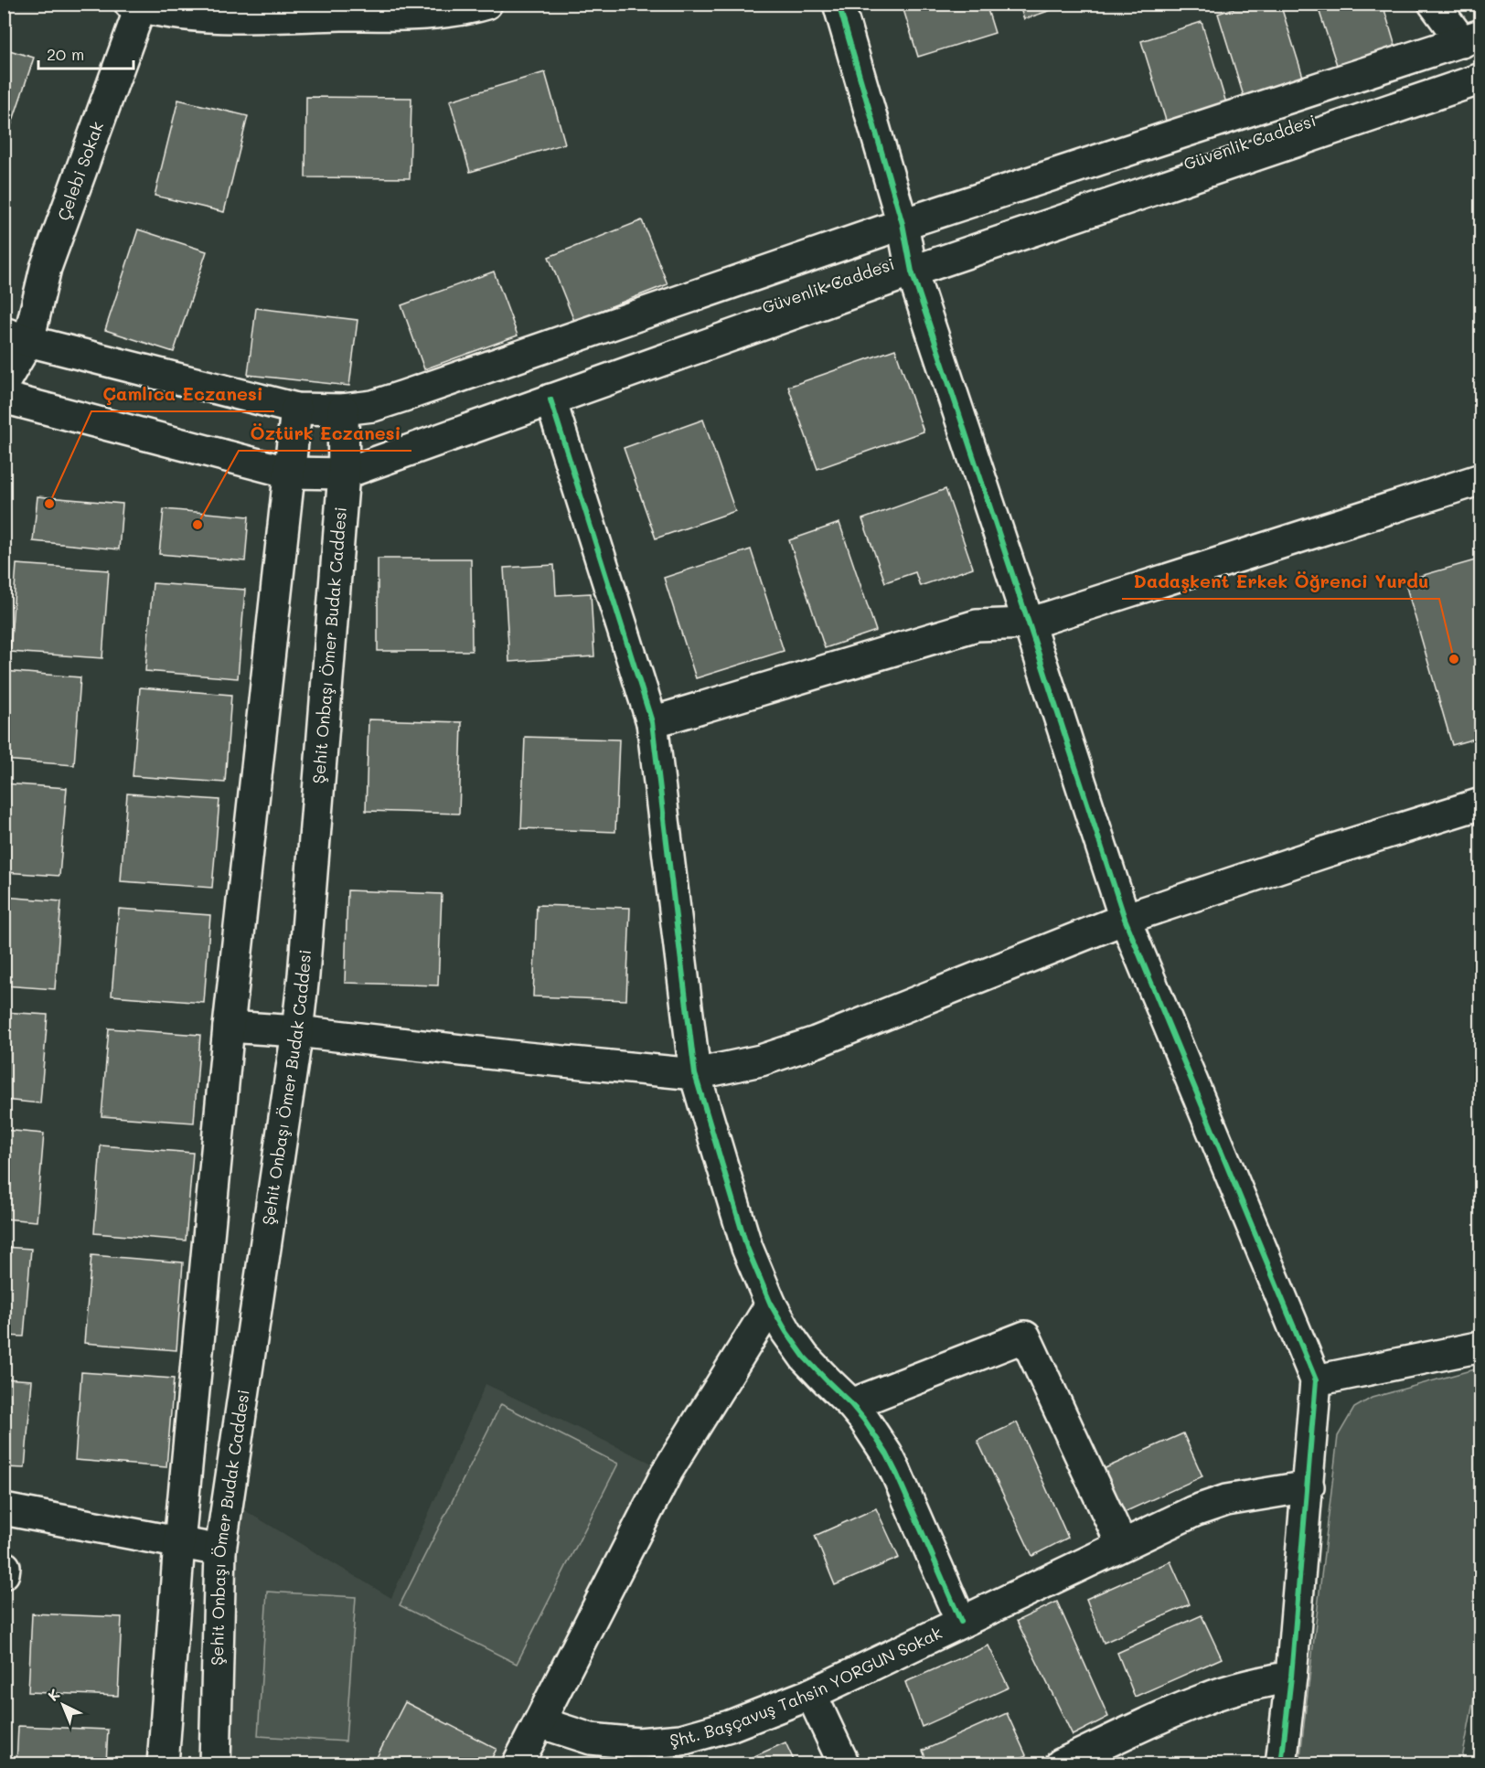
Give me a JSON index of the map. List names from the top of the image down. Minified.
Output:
{"streets":{"street":["Güvenlik Caddesi","Çelebi Sokak","Şehit Onbaşı Ömer Budak Caddesi","Şht. Başçavuş Tahsin YORGUN Sokak"]},"crossings":[["Güvenlik Caddesi","Çelebi Sokak"],["Güvenlik Caddesi","Şehit Onbaşı Ömer Budak Caddesi"]],"places":["Çamlıca Eczanesi","Öztürk Eczanesi","Dadaşkent Erkek Öğrenci Yurdu"],"scale_bar":"20 m","north":"top left"}
